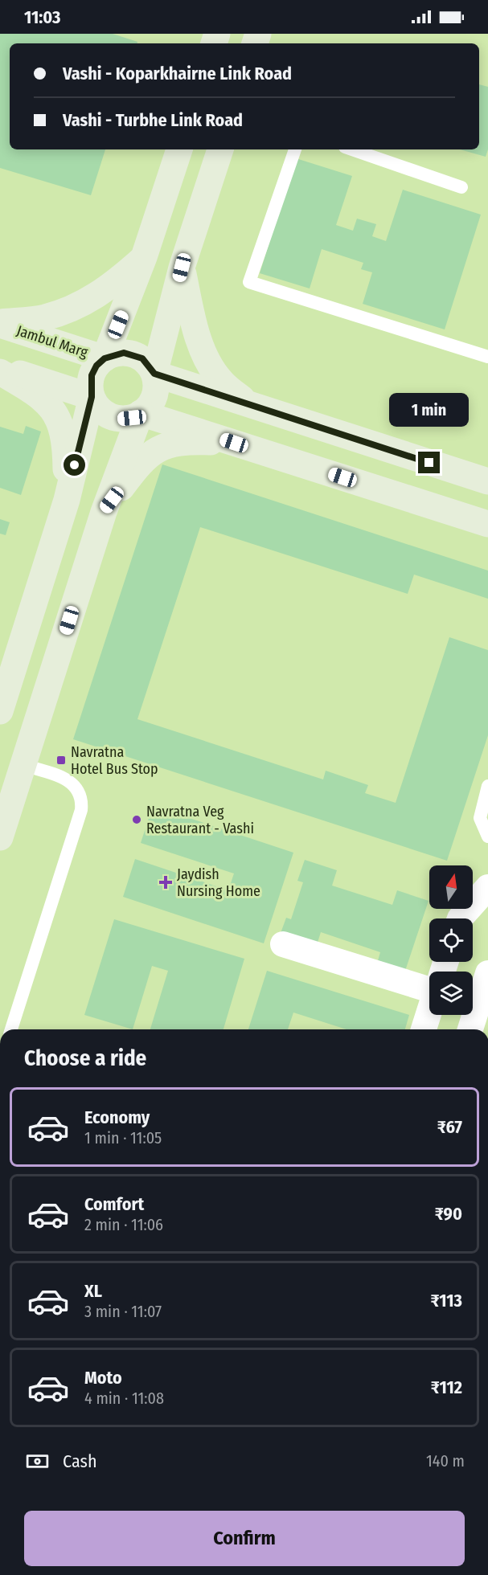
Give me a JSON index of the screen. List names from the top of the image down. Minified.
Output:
{"streets":{"main road":["Jambul Marg"]},"places":{"transit":["Navratna Hotel Bus Stop"],"other":["Navratna Veg Restaurant - Vashi"],"health":["Jaydish Nursing Home"]},"north":"top","page":{"status":"11:03","banner":["Vashi - Koparkhairne Link Road","Vashi - Turbhe Link Road"],"bubble":"1 min","heading":"Choose a ride","list":[{"name":"Economy","note":"1 min · 11:05","value":"₹67"},{"name":"Comfort","note":"2 min · 11:06","value":"₹90"},{"name":"XL","note":"3 min · 11:07","value":"₹113"},{"name":"Moto","note":"4 min · 11:08","value":"₹112"}],"pay":["Cash","140 m"],"buttons":"Confirm"}}
